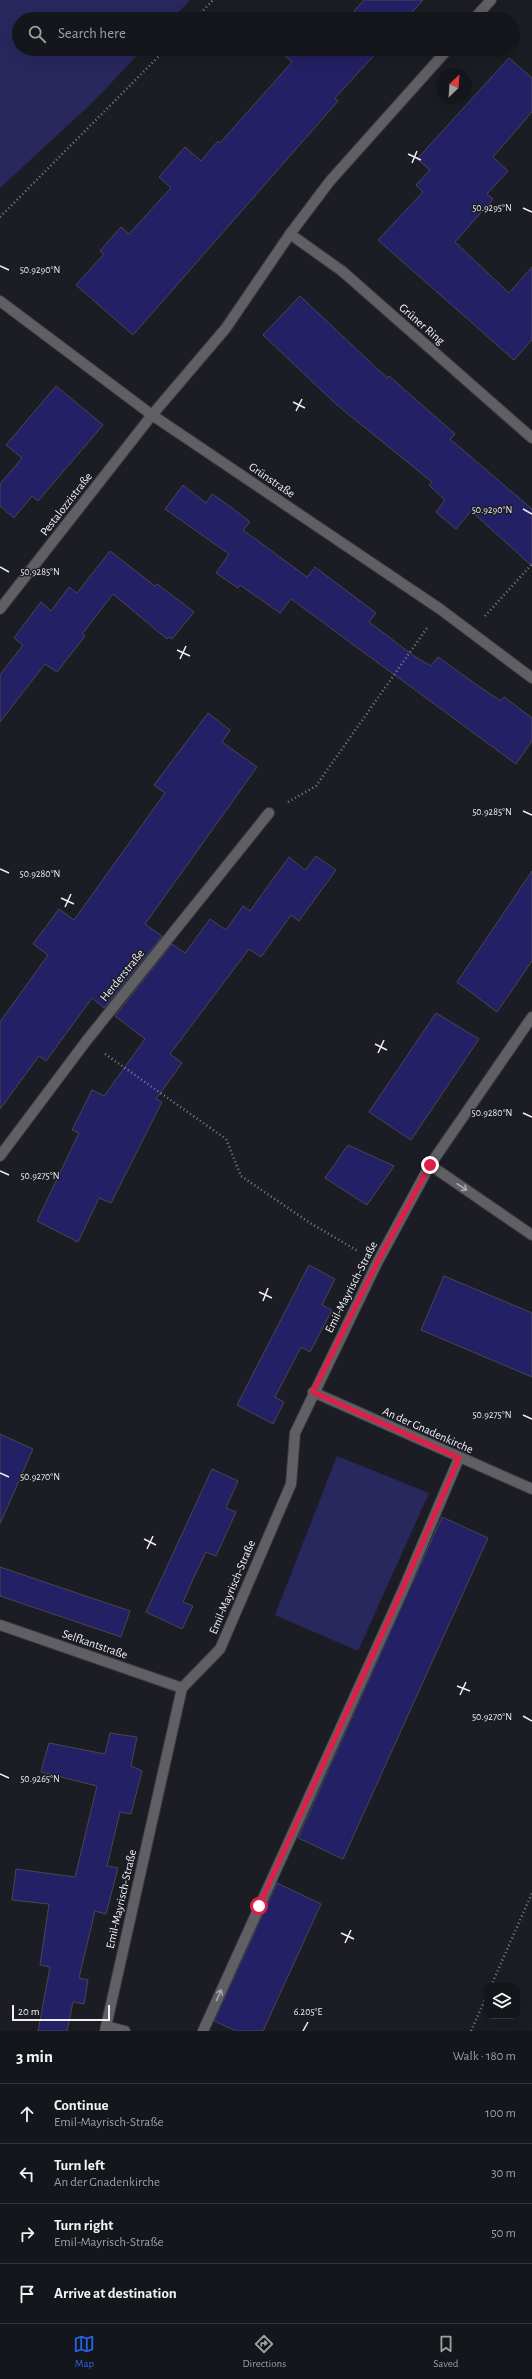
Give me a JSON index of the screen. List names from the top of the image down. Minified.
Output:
{"streets":{"street":["Grüner Ring","Grünstraße","Pestalozzistraße","Herderstraße","Emil-Mayrisch-Straße","An der Gnadenkirche","Selfkantstraße"]},"crossings":[["Grünstraße","Pestalozzistraße"],["Emil-Mayrisch-Straße","An der Gnadenkirche"],["Emil-Mayrisch-Straße","Selfkantstraße"]],"scale_bar":"20 m","north":"top right","page":{"search":"Search here","scale":"20 m","heading":["3 min","Walk · 180 m"],"list":[["Continue","Emil-Mayrisch-Straße","100 m"],["Turn left","An der Gnadenkirche","30 m"],["Turn right","Emil-Mayrisch-Straße","50 m"],"Arrive at destination"],"nav":["Map","Directions","Saved"]},"coordinates":["50.9295°N","50.9290°N","50.9285°N","50.9280°N","50.9275°N","50.9270°N","50.9265°N","6.205°E"]}
